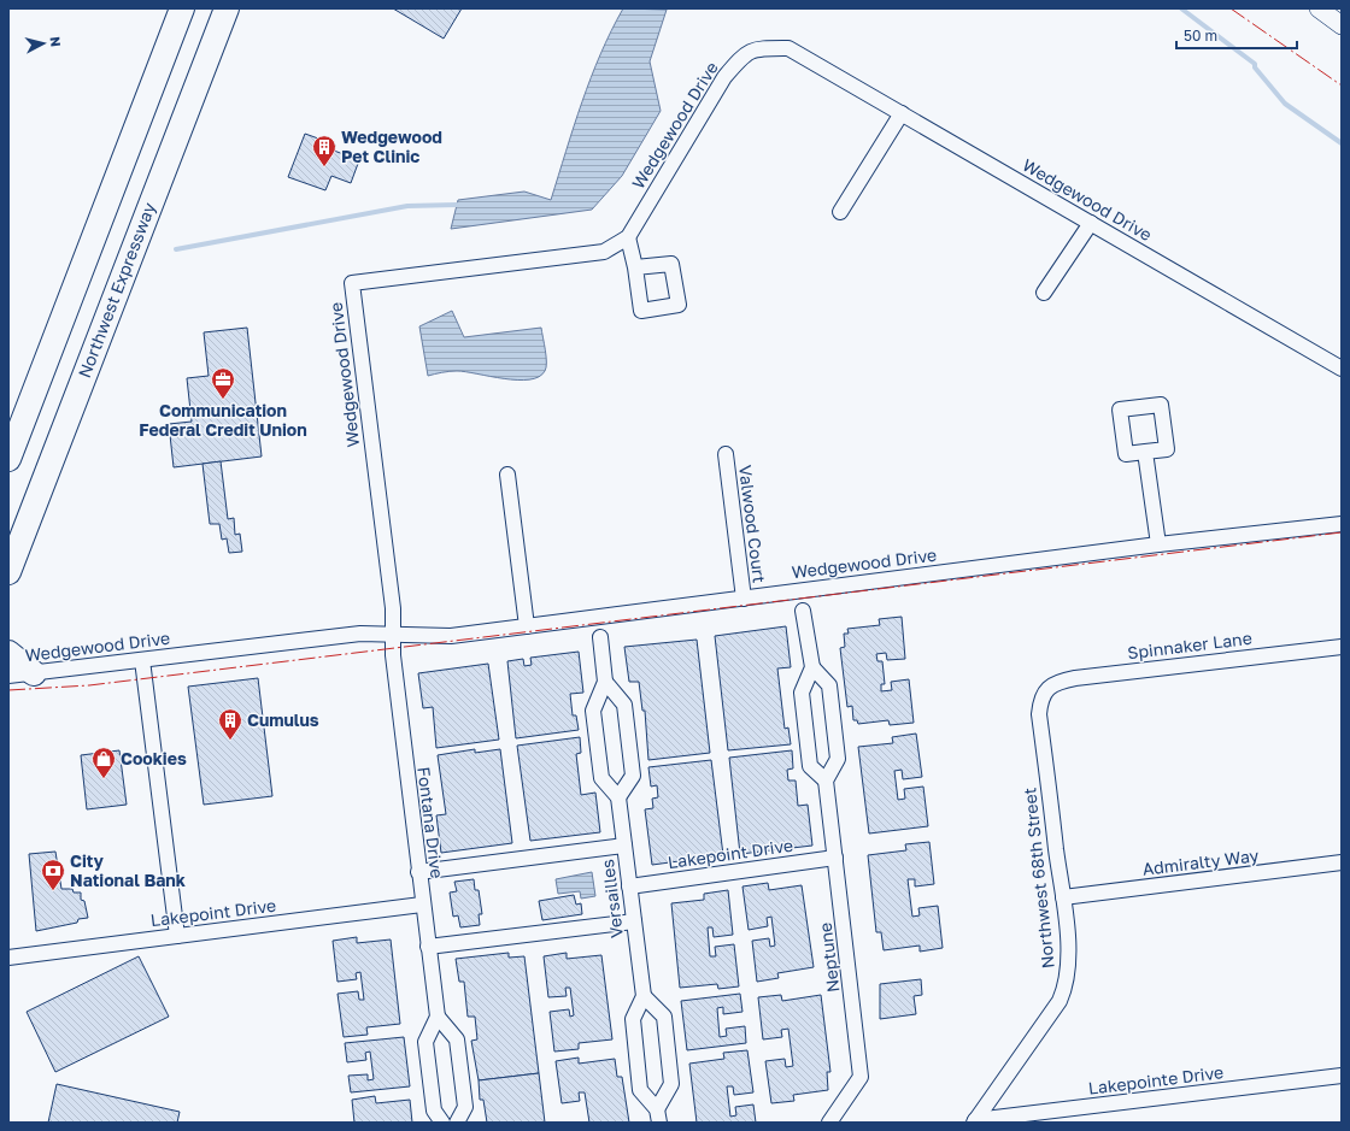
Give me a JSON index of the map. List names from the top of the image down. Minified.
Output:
{"streets":{"highway":["Northwest Expressway"],"street":["Wedgewood Drive","Valwood Court","Spinnaker Lane","Fontana Drive","Lakepoint Drive","Admiralty Way","Northwest 68th Street","Versailles","Neptune","Lakepointe Drive"]},"crossings":[["Wedgewood Drive","Valwood Court"],["Wedgewood Drive","Fontana Drive"],["Spinnaker Lane","Northwest 68th Street"],["Fontana Drive","Lakepoint Drive"],["Lakepoint Drive","Versailles"],["Lakepoint Drive","Neptune"],["Admiralty Way","Northwest 68th Street"],["Northwest 68th Street","Lakepointe Drive"]],"places":{"building":["Wedgewood Pet Clinic","Cumulus"],"office":["Communication Federal Credit Union"],"shop":["Cookies"],"bank":["City National Bank"]},"scale_bar":"50 m","north":"right"}
